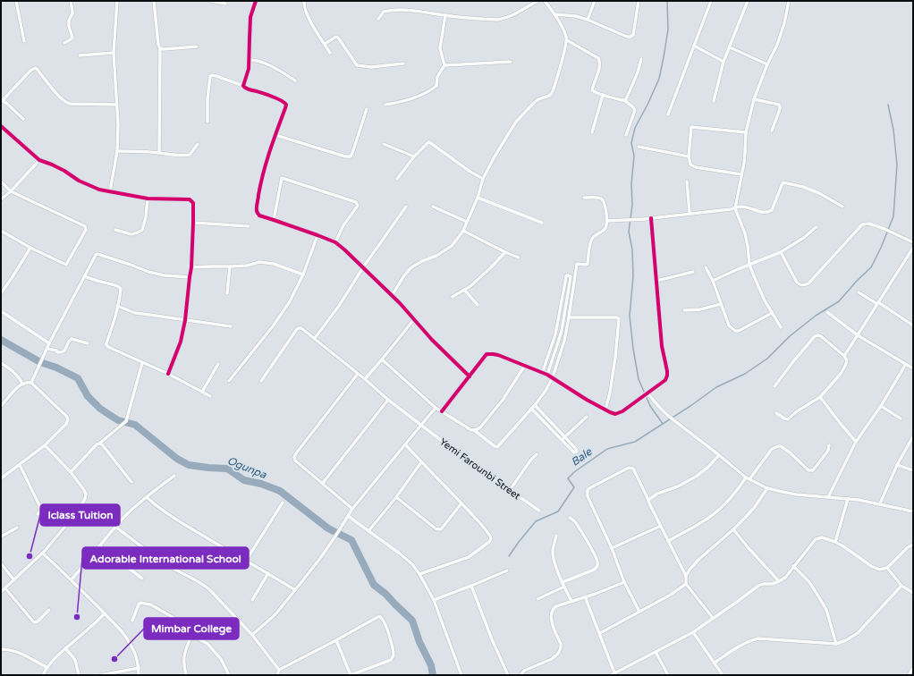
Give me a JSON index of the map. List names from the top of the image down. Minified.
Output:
{"streets":{"street":["Yemi Farounbi Street"]},"water":["Bale","Ogunpa"],"places":["Iclass Tuition","Adorable International School","Mimbar College"]}
